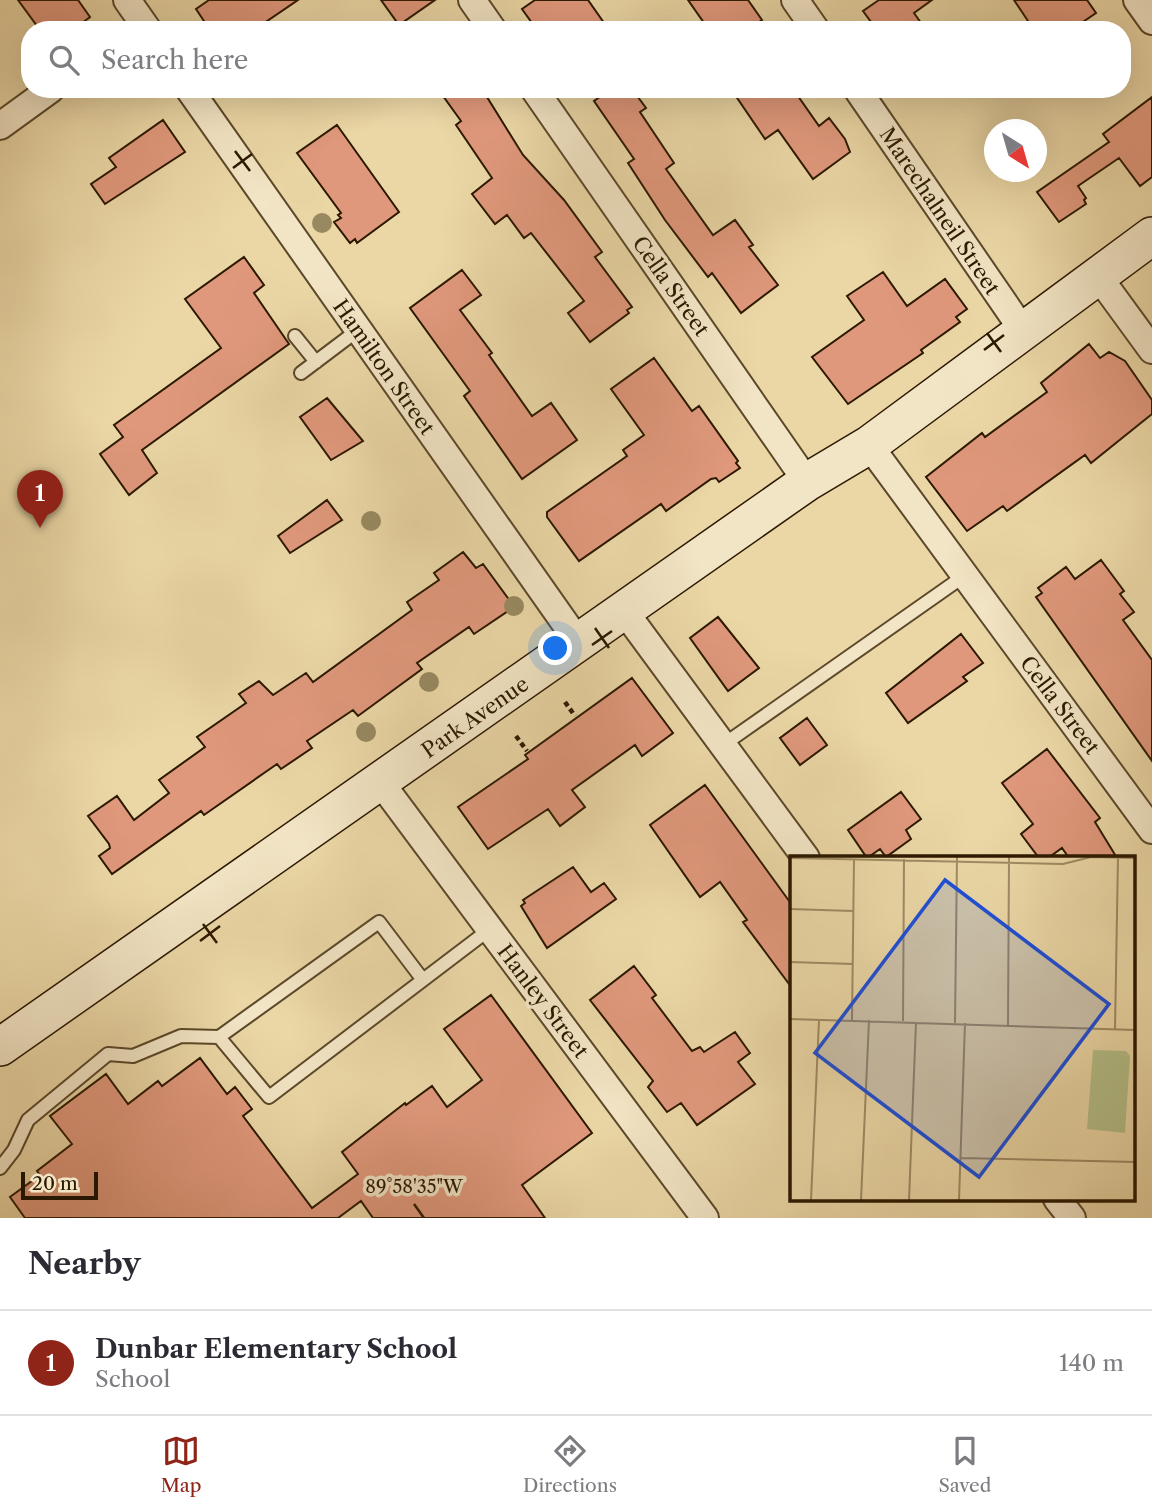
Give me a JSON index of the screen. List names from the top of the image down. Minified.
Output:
{"streets":{"main road":["Park Avenue"],"street":["Marechalneil Street","Cella Street","Hamilton Street","Hanley Street"]},"crossings":[["Marechalneil Street","Park Avenue"],["Cella Street","Park Avenue"],["Hamilton Street","Park Avenue"],["Park Avenue","Hanley Street"]],"scale_bar":"20 m","north":"bottom right","page":{"search":"Search here","pins":"1","scale":"20 m","heading":"Nearby","list":[{"mark":"1","name":"Dunbar Elementary School","note":"School","value":"140 m"}],"nav":["Map","Directions","Saved"]},"coordinates":["89°58'35\"W"]}
